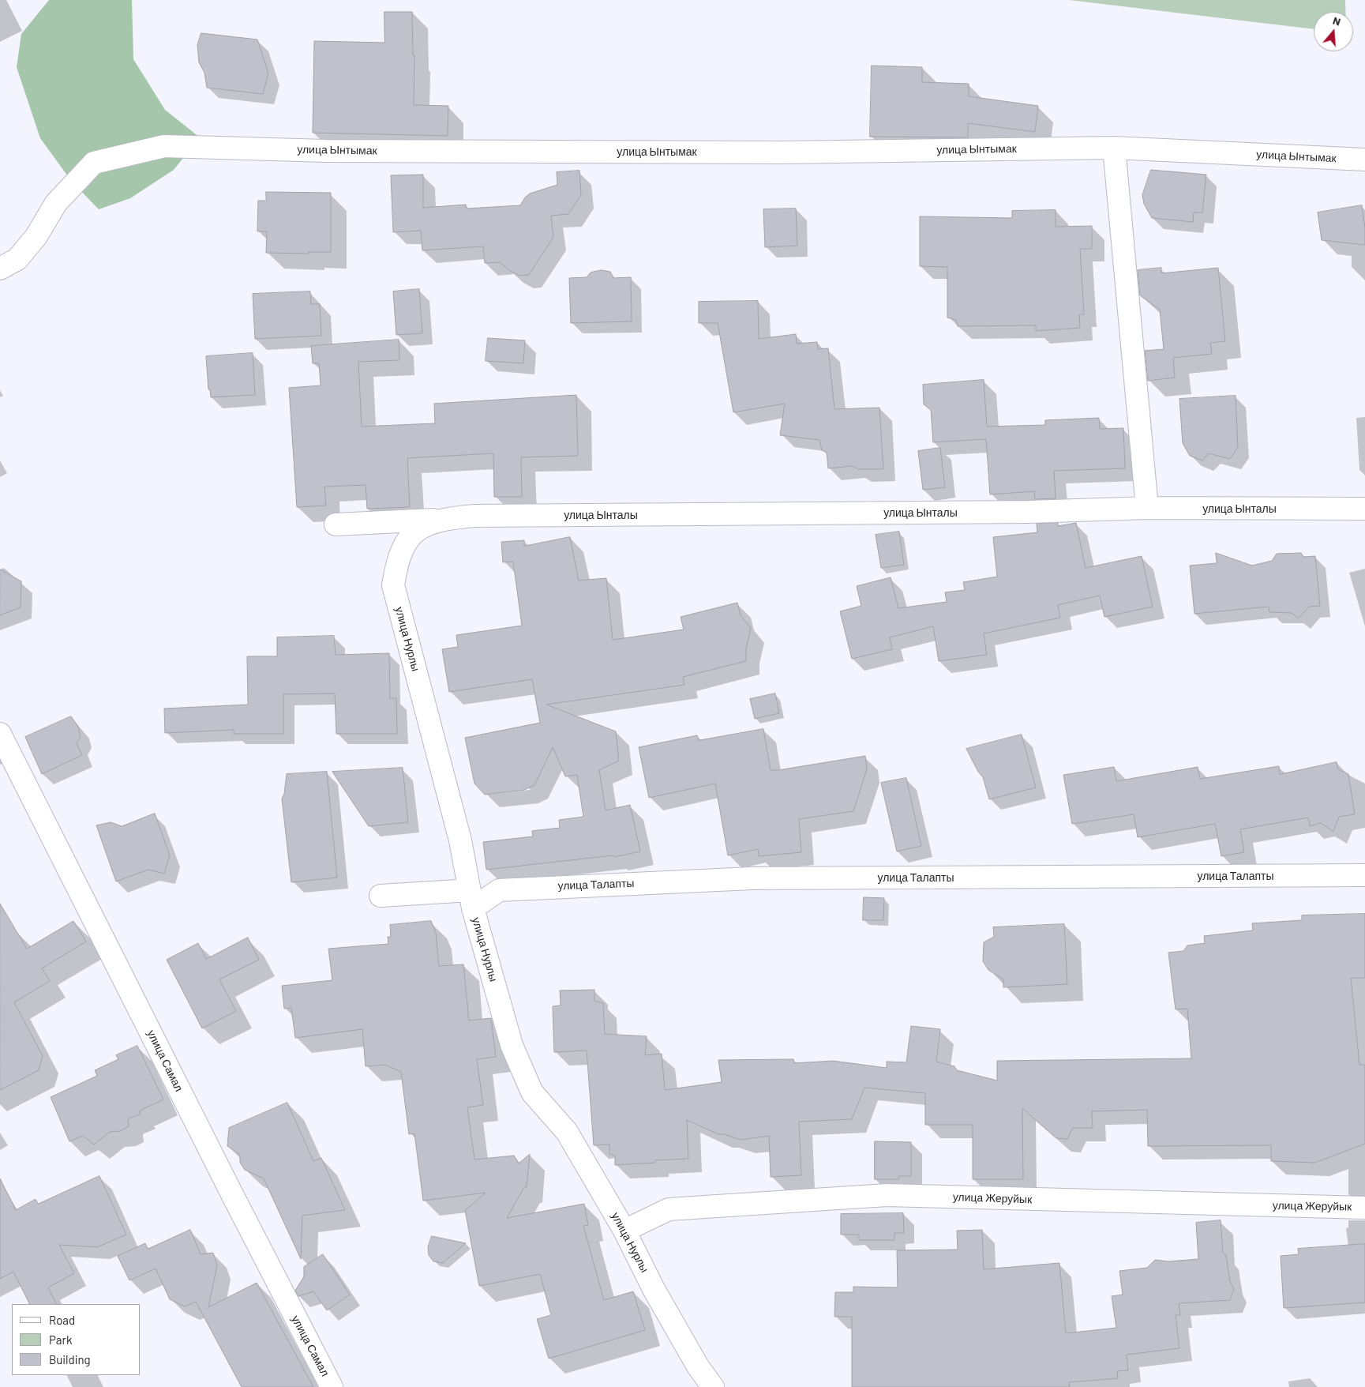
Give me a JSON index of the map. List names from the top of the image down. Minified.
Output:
{"streets":{"street":["улица Ынтымак","улица Ынталы","улица Нурлы","улица Талапты","улица Самал","улица Жеруйык"]},"crossings":[["улица Ынталы","улица Нурлы"],["улица Нурлы","улица Талапты"],["улица Нурлы","улица Жеруйык"]],"legend":["Road","Park","Building"],"north":"top"}
